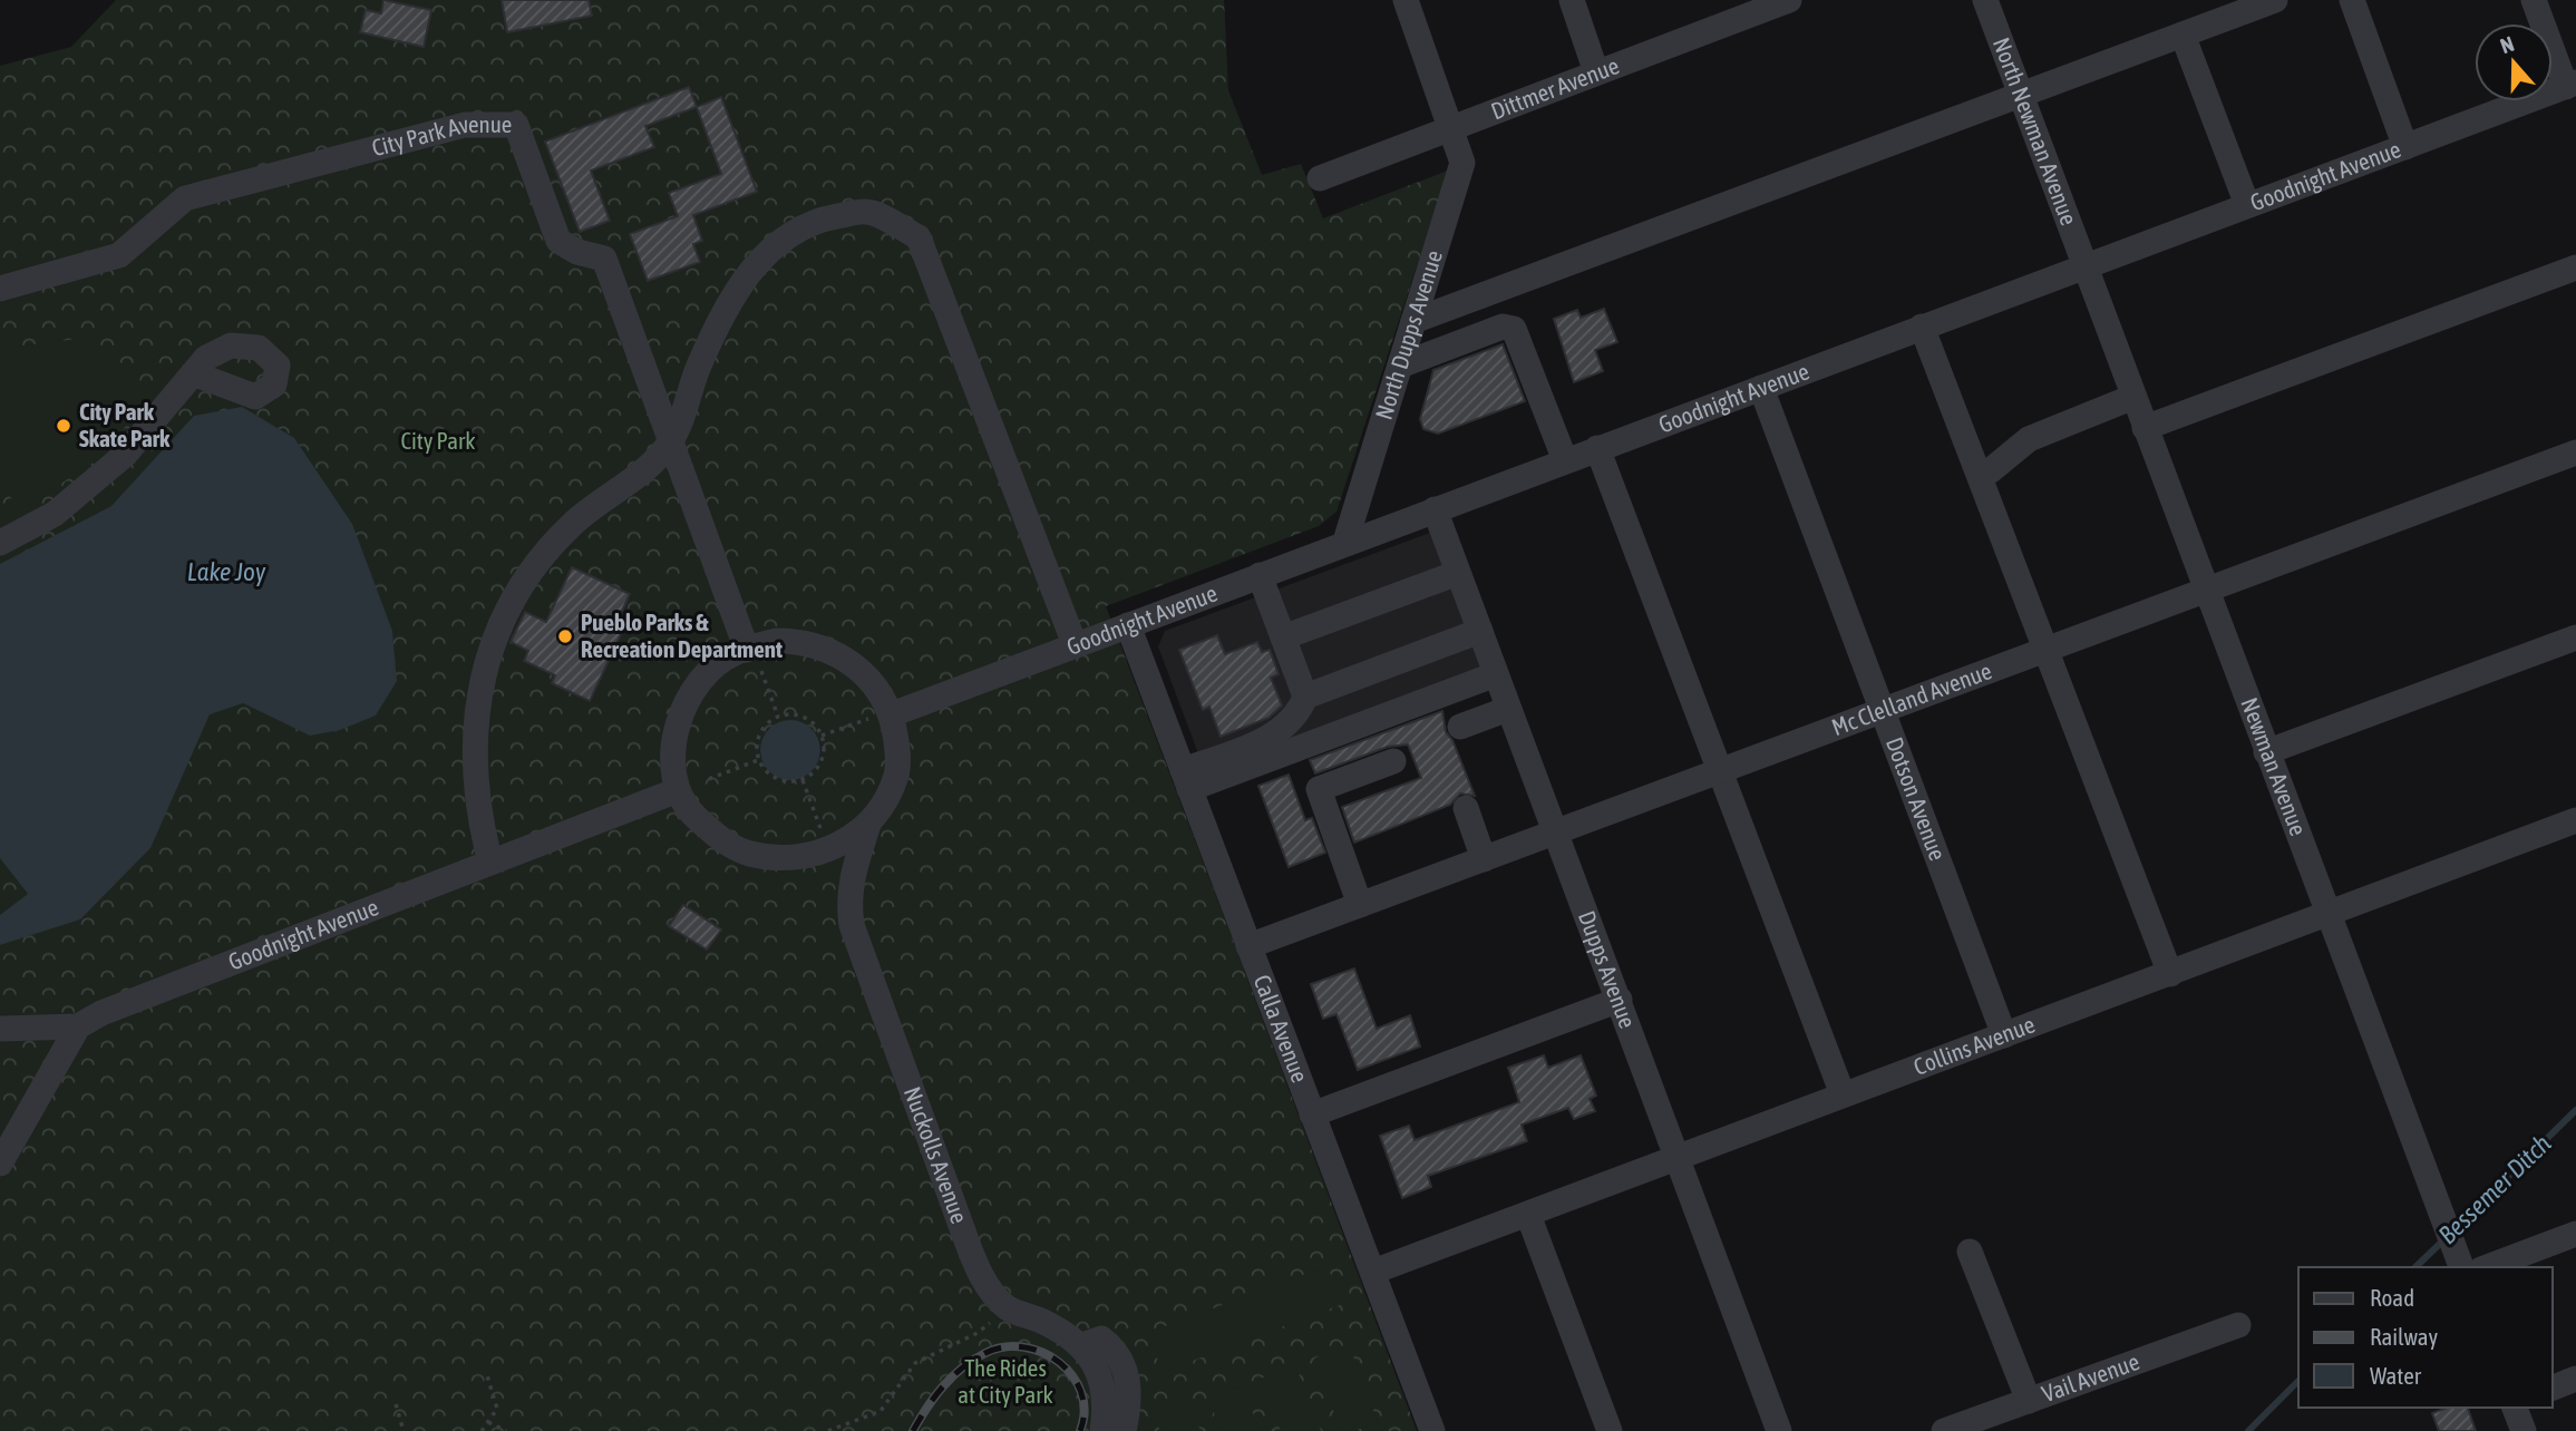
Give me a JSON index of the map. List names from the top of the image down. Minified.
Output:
{"streets":{"street":["Dittmer Avenue","North Newman Avenue","City Park Avenue","Goodnight Avenue","North Dupps Avenue","Mc Clelland Avenue","Newman Avenue","Dotson Avenue","Dupps Avenue","Calla Avenue","Collins Avenue","Nuckolls Avenue","Vail Avenue"]},"crossings":[["Dittmer Avenue","North Dupps Avenue"],["North Newman Avenue","Goodnight Avenue"],["North Newman Avenue","Newman Avenue"],["Goodnight Avenue","North Dupps Avenue"],["Goodnight Avenue","Newman Avenue"],["Goodnight Avenue","Dotson Avenue"],["Goodnight Avenue","Dupps Avenue"],["Goodnight Avenue","Calla Avenue"],["Goodnight Avenue","Nuckolls Avenue"],["Mc Clelland Avenue","Newman Avenue"],["Mc Clelland Avenue","Dotson Avenue"],["Mc Clelland Avenue","Dupps Avenue"],["Mc Clelland Avenue","Calla Avenue"],["Newman Avenue","Collins Avenue"],["Dotson Avenue","Collins Avenue"],["Dupps Avenue","Collins Avenue"],["Calla Avenue","Collins Avenue"]],"water":["Lake Joy","Bessemer Ditch"],"parks":["City Park","The Rides at City Park"],"places":["City Park Skate Park","Pueblo Parks & Recreation Department"],"legend":["Road","Railway","Water"],"north":"top"}
